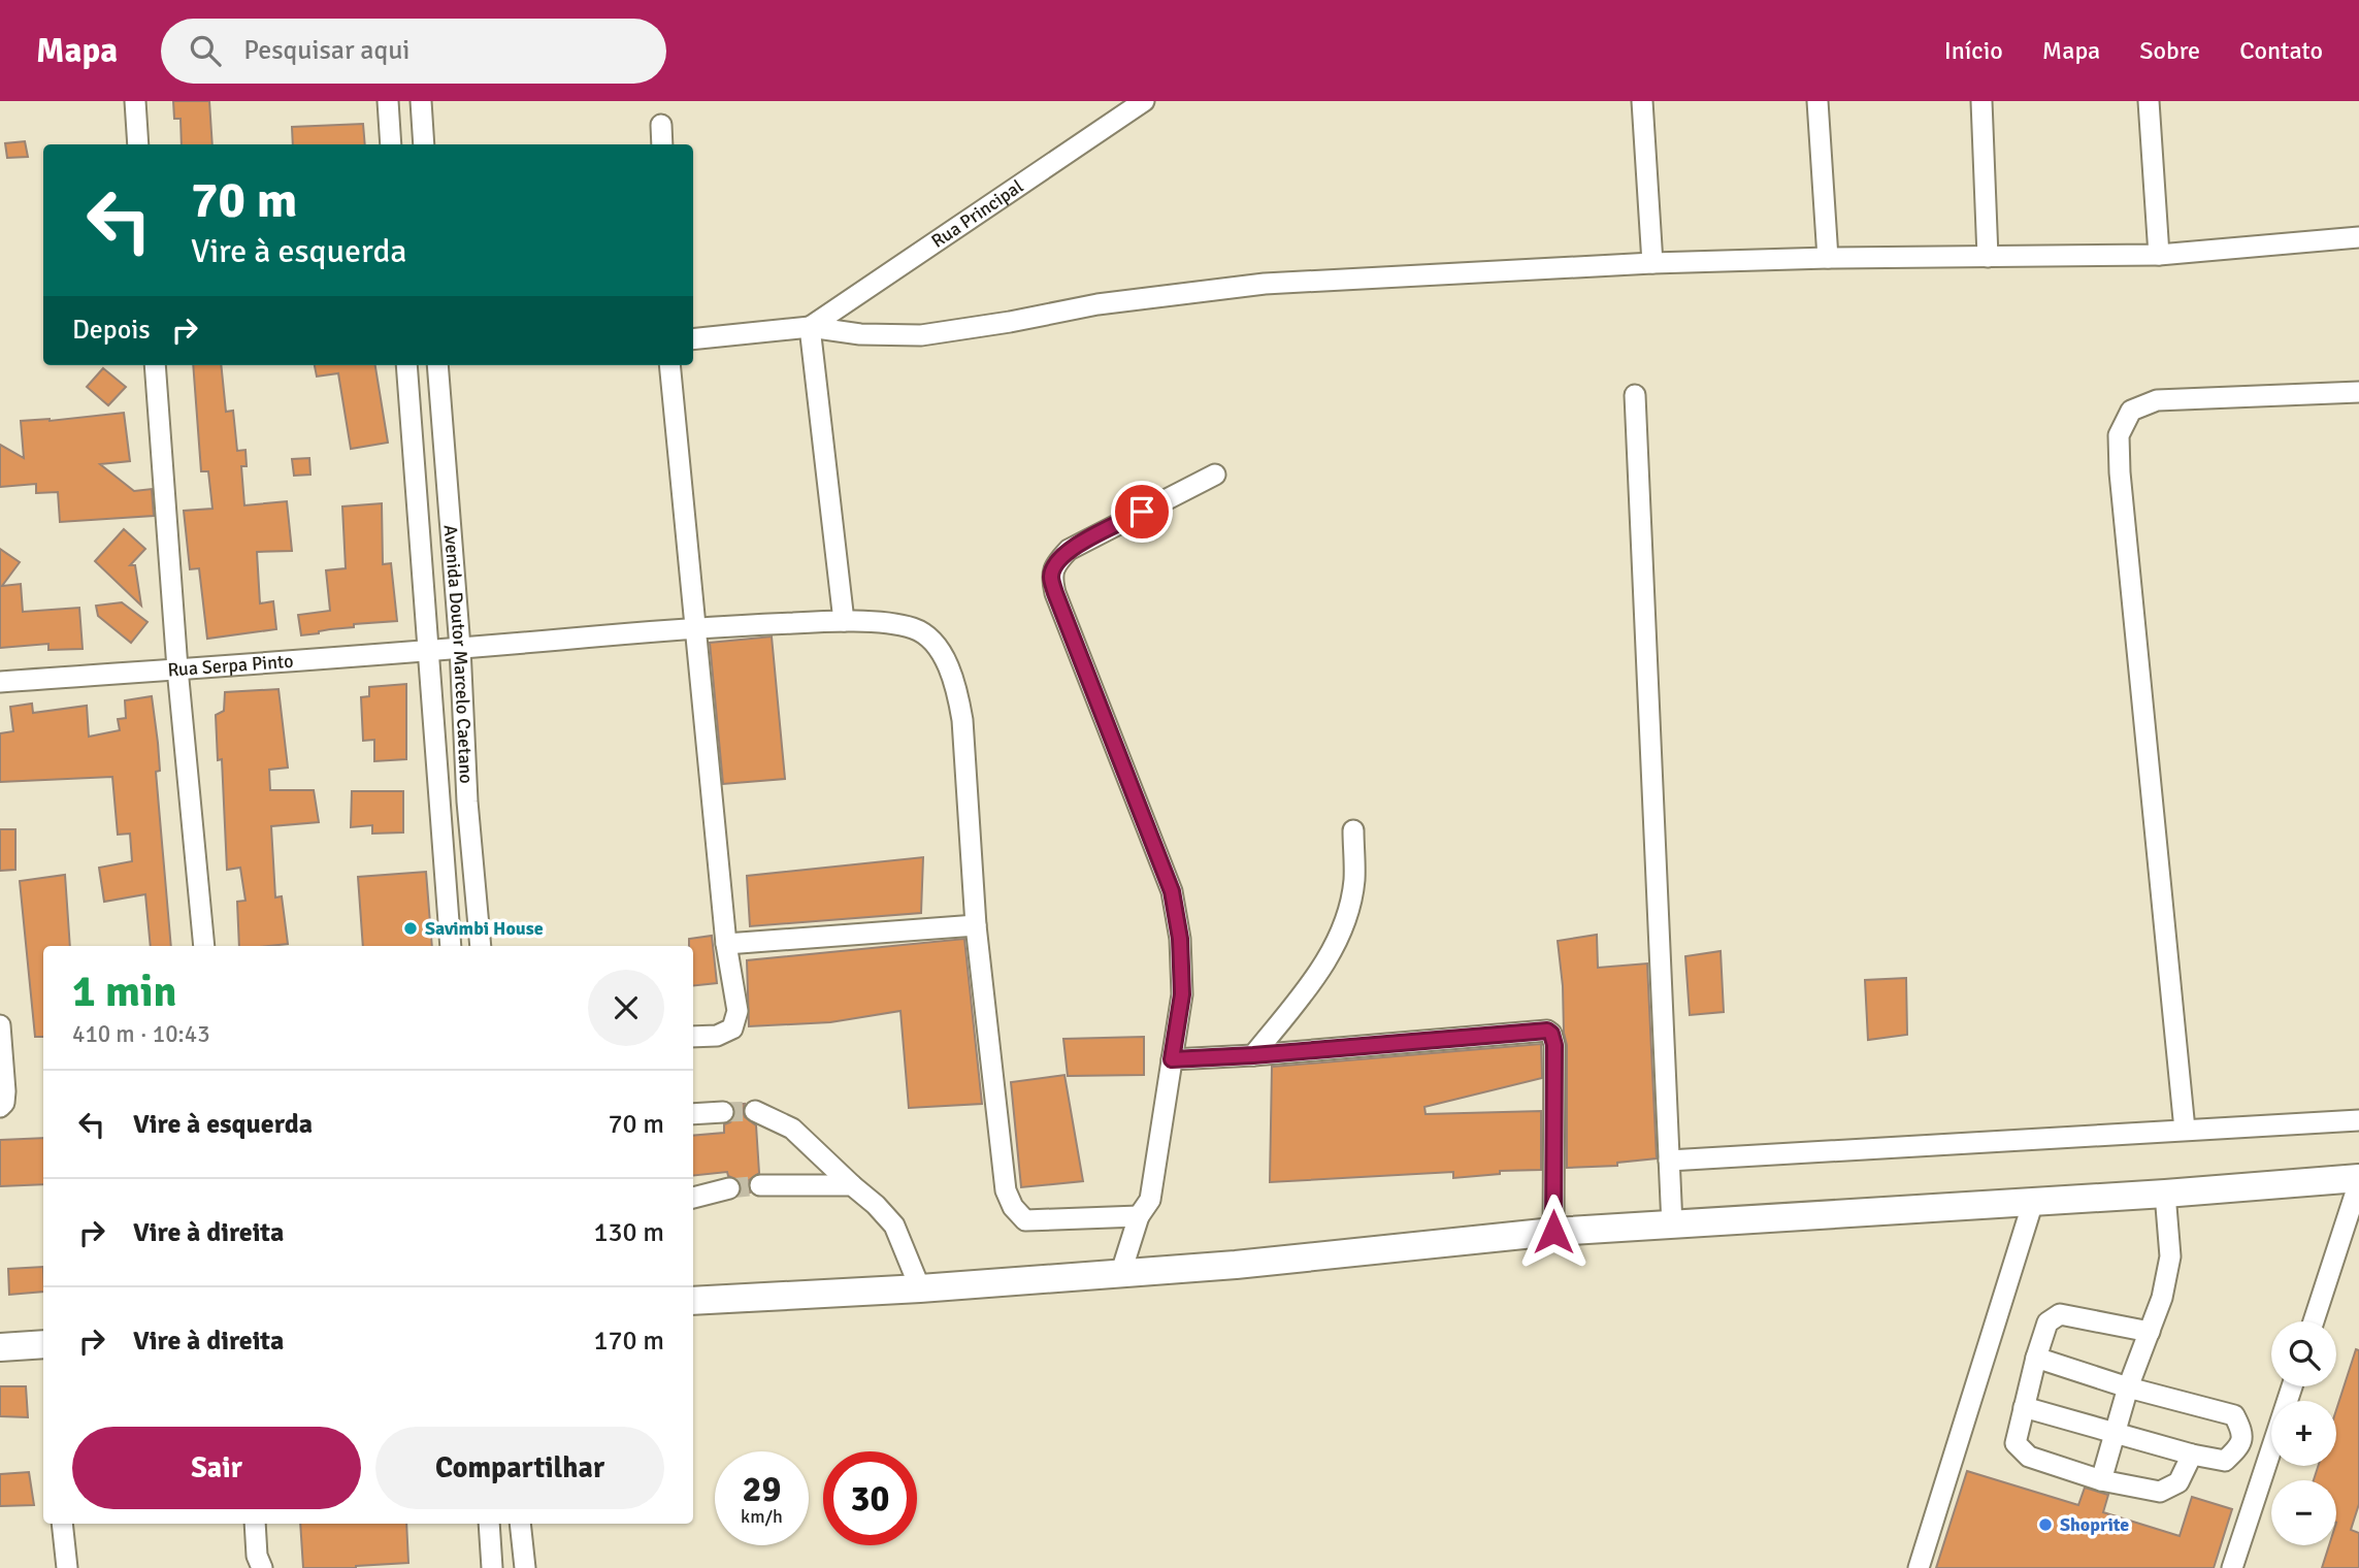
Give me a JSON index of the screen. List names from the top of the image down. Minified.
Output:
{"streets":{"street":["Rua Principal","Avenida Doutor Marcelo Caetano","Rua Serpa Pinto"]},"crossings":[["Avenida Doutor Marcelo Caetano","Rua Serpa Pinto"]],"places":["Savimbi House","Shoprite"],"page":{"header":"Mapa","search":"Pesquisar aqui","nav":["Início","Mapa","Sobre","Contato"],"turn":["70 m","Vire à esquerda"],"then":"Depois","heading":["1 min","410 m · 10:43"],"list":[{"name":"Vire à esquerda","value":"70 m"},{"name":"Vire à direita","value":"130 m"},{"name":"Vire à direita","value":"170 m"}],"map_buttons":["+","−"],"buttons":["Sair","Compartilhar"],"speed":"29 km/h","limit":"30"}}
